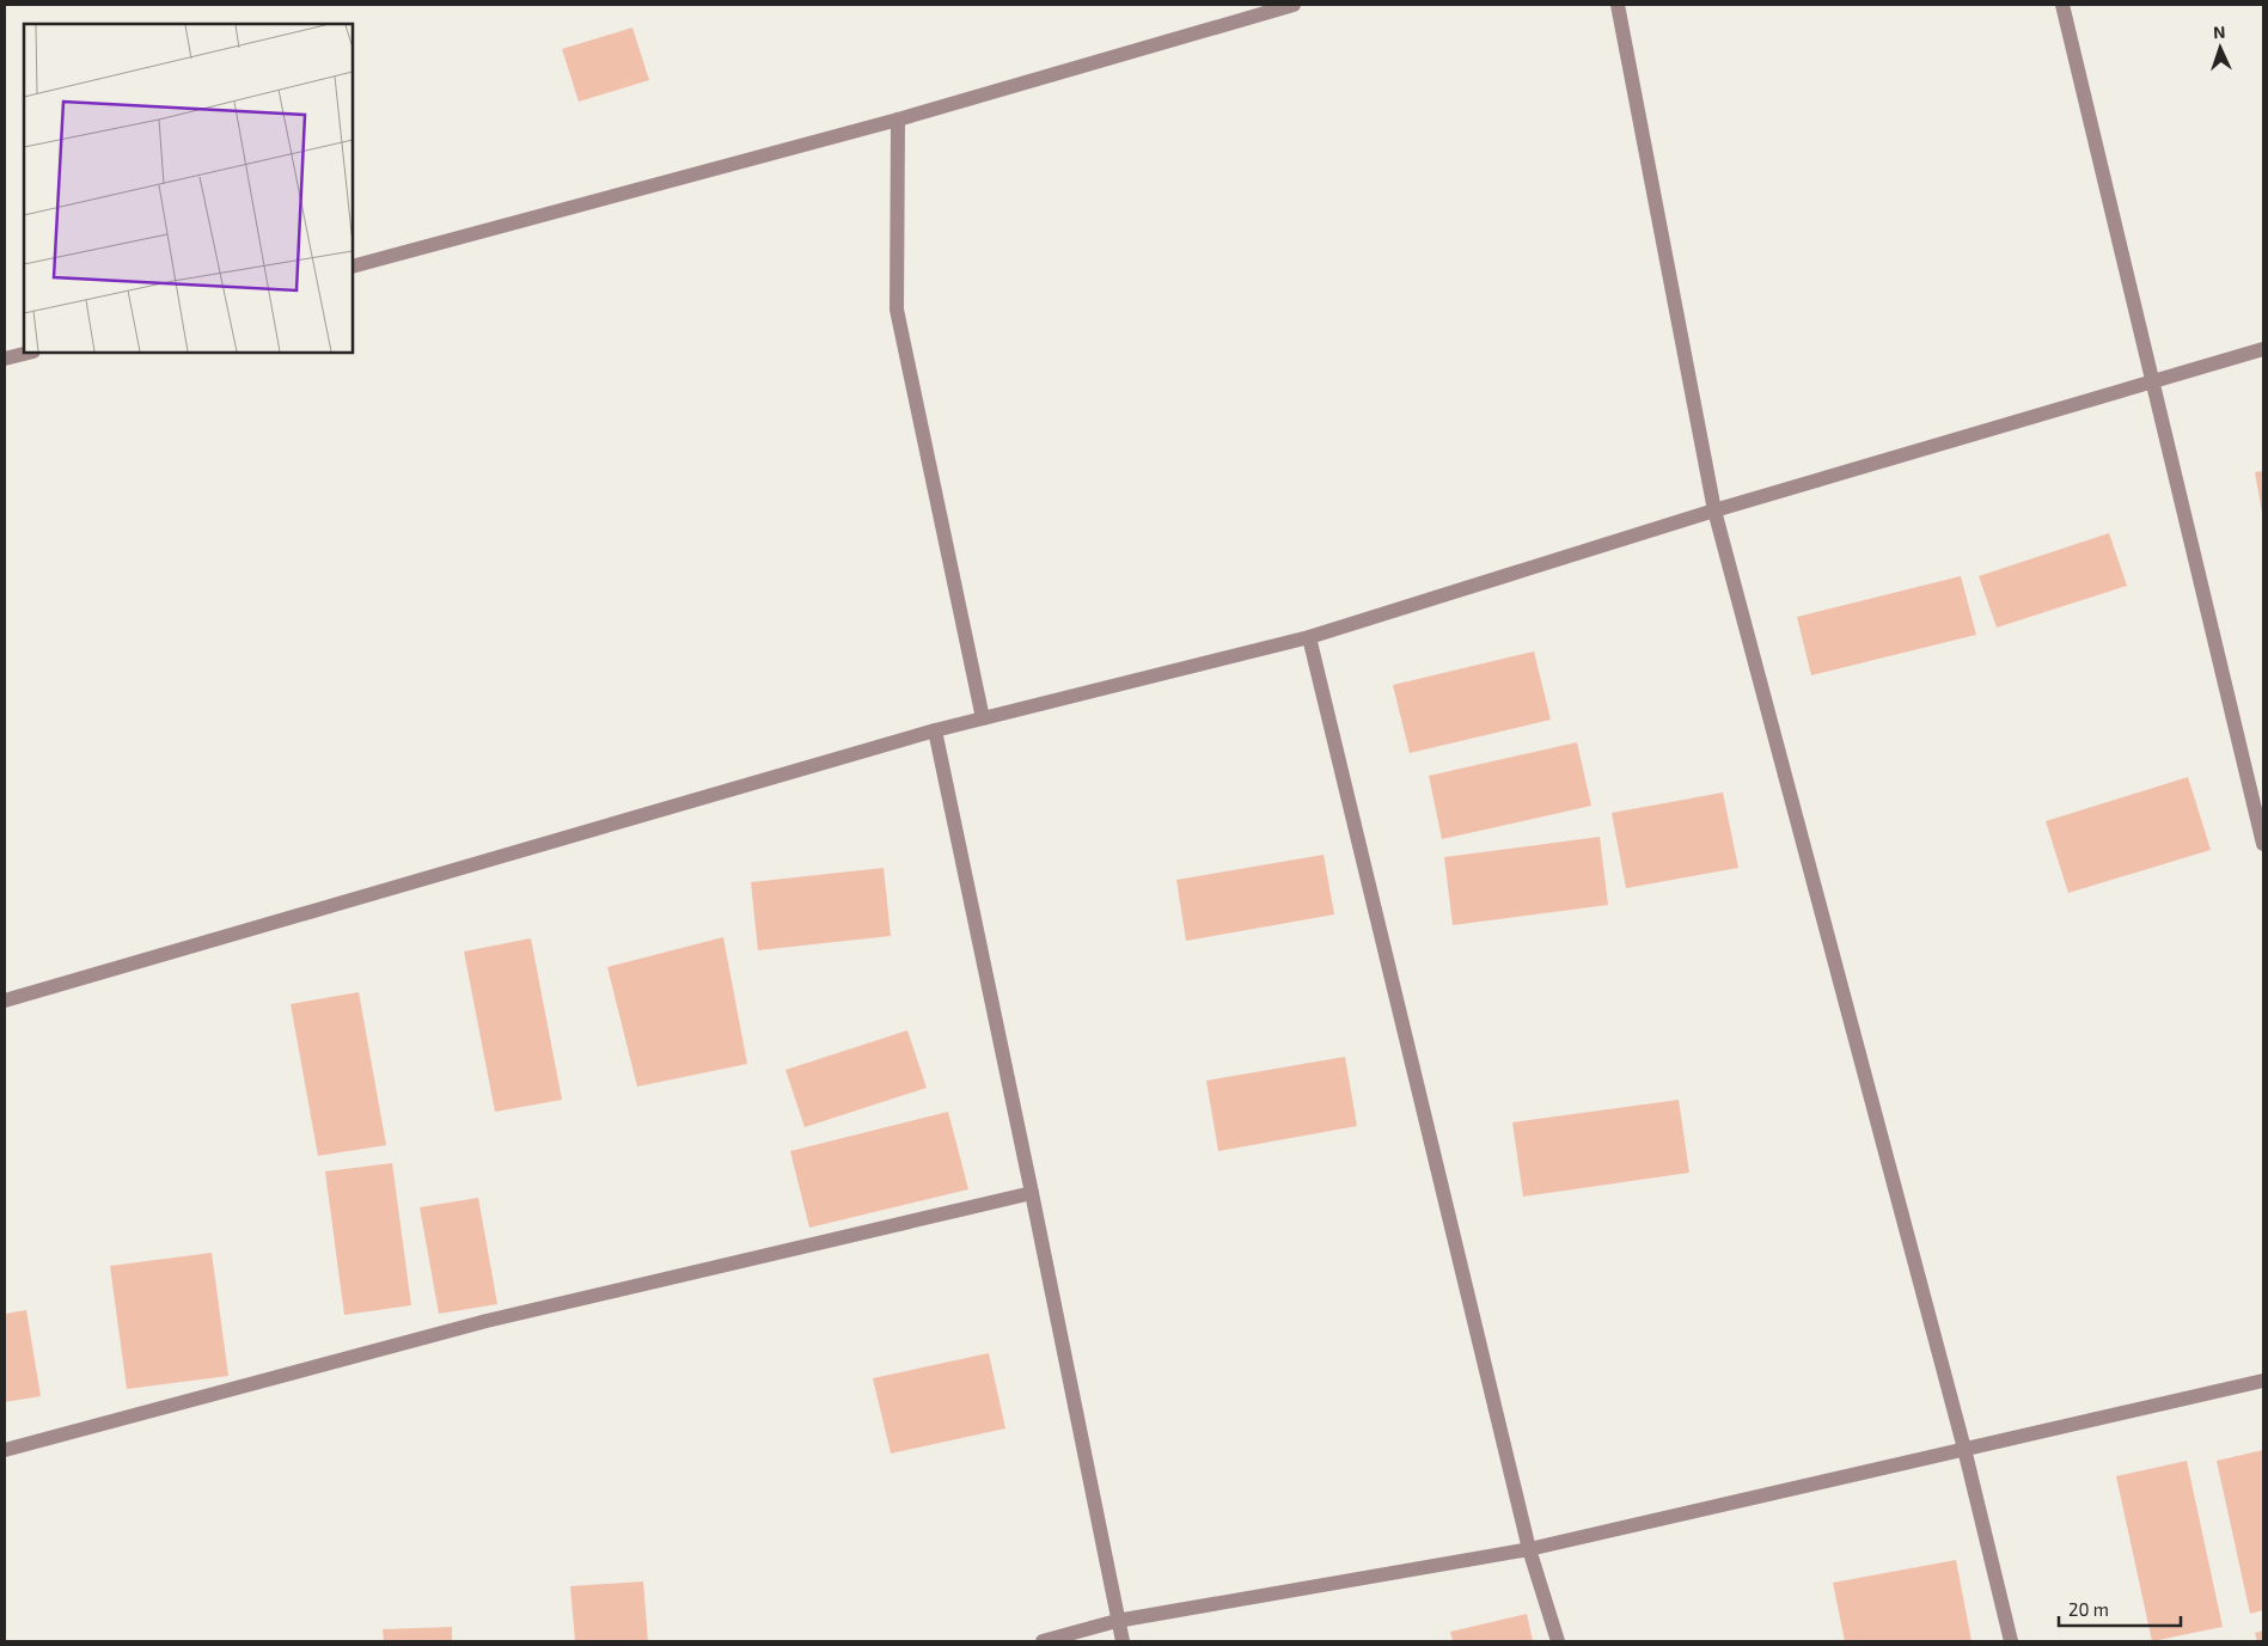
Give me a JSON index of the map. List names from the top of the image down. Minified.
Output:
{"scale_bar":"20 m","north":"top"}
